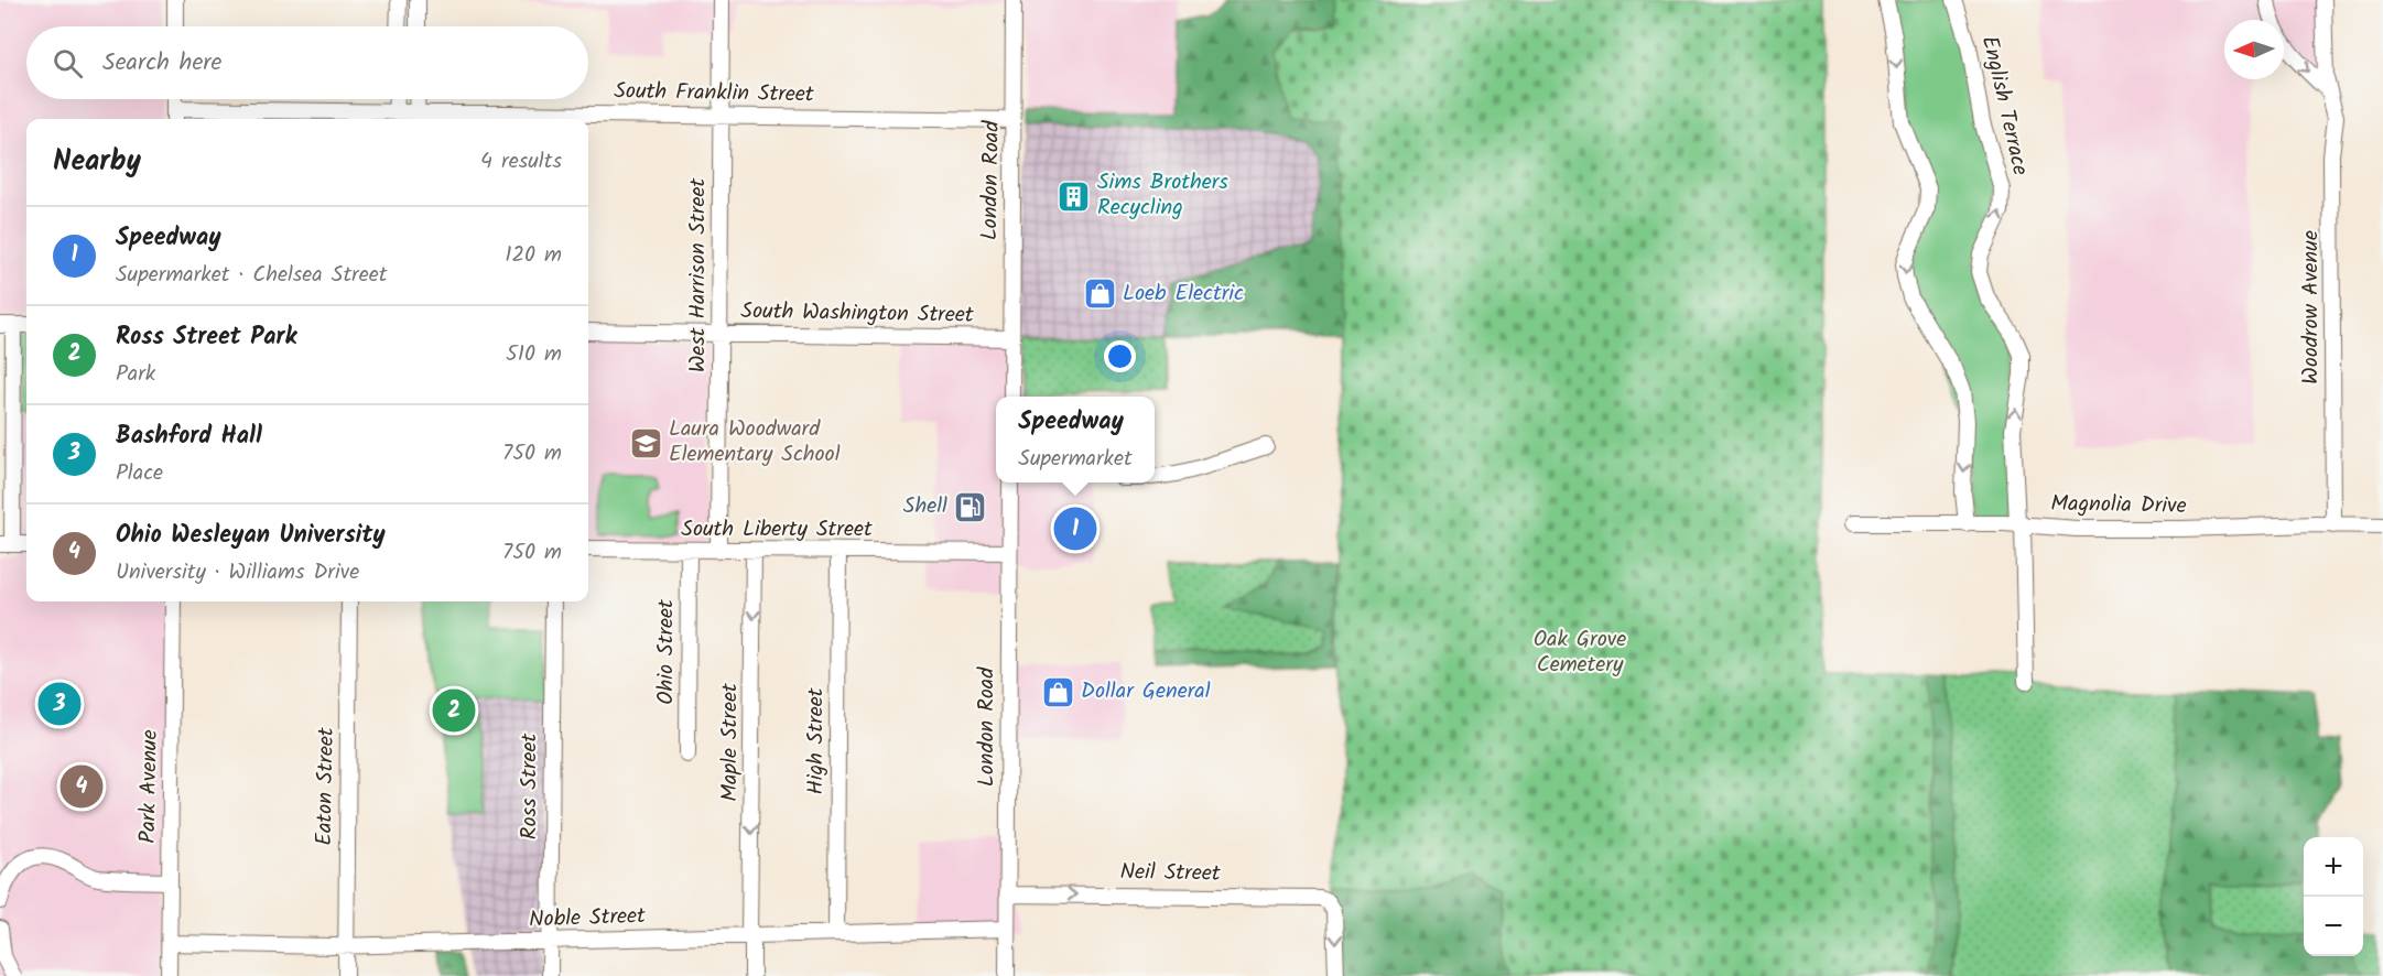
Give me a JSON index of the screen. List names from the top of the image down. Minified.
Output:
{"streets":{"street":["South Franklin Street","English Terrace","London Road","West Harrison Street","Woodrow Avenue","South Washington Street","Magnolia Drive","South Liberty Street","Ohio Street","High Street","Maple Street","Park Avenue","Eaton Street","Ross Street","Neil Street","Noble Street"]},"crossings":[["South Franklin Street","London Road"],["South Franklin Street","West Harrison Street"],["English Terrace","Magnolia Drive"],["London Road","South Washington Street"],["London Road","South Liberty Street"],["London Road","Neil Street"],["London Road","Noble Street"],["West Harrison Street","South Washington Street"],["West Harrison Street","South Liberty Street"],["Woodrow Avenue","Magnolia Drive"],["South Liberty Street","Ohio Street"],["South Liberty Street","High Street"],["South Liberty Street","Maple Street"],["High Street","Noble Street"],["Maple Street","Noble Street"],["Park Avenue","Noble Street"],["Eaton Street","Noble Street"],["Ross Street","Noble Street"]],"one_way":["Maple Street","Neil Street"],"parks":["Oak Grove Cemetery"],"places":{"building":["Sims Brothers Recycling"],"shop":["Loeb Electric","Dollar General"],"school or university":["Laura Woodward Elementary School"],"fuel station":["Shell"]},"north":"left","page":{"search":"Search here","heading":["Nearby","4 results"],"list":[{"mark":"1","name":"Speedway","note":"Supermarket · Chelsea Street","value":"120 m"},{"mark":"2","name":"Ross Street Park","note":"Park","value":"510 m"},{"mark":"3","name":"Bashford Hall","note":"Place","value":"750 m"},{"mark":"4","name":"Ohio Wesleyan University","note":"University · Williams Drive","value":"750 m"}],"popup":["Speedway","Supermarket"],"pins":["1","3","2","4"],"map_buttons":["+","−"]}}
